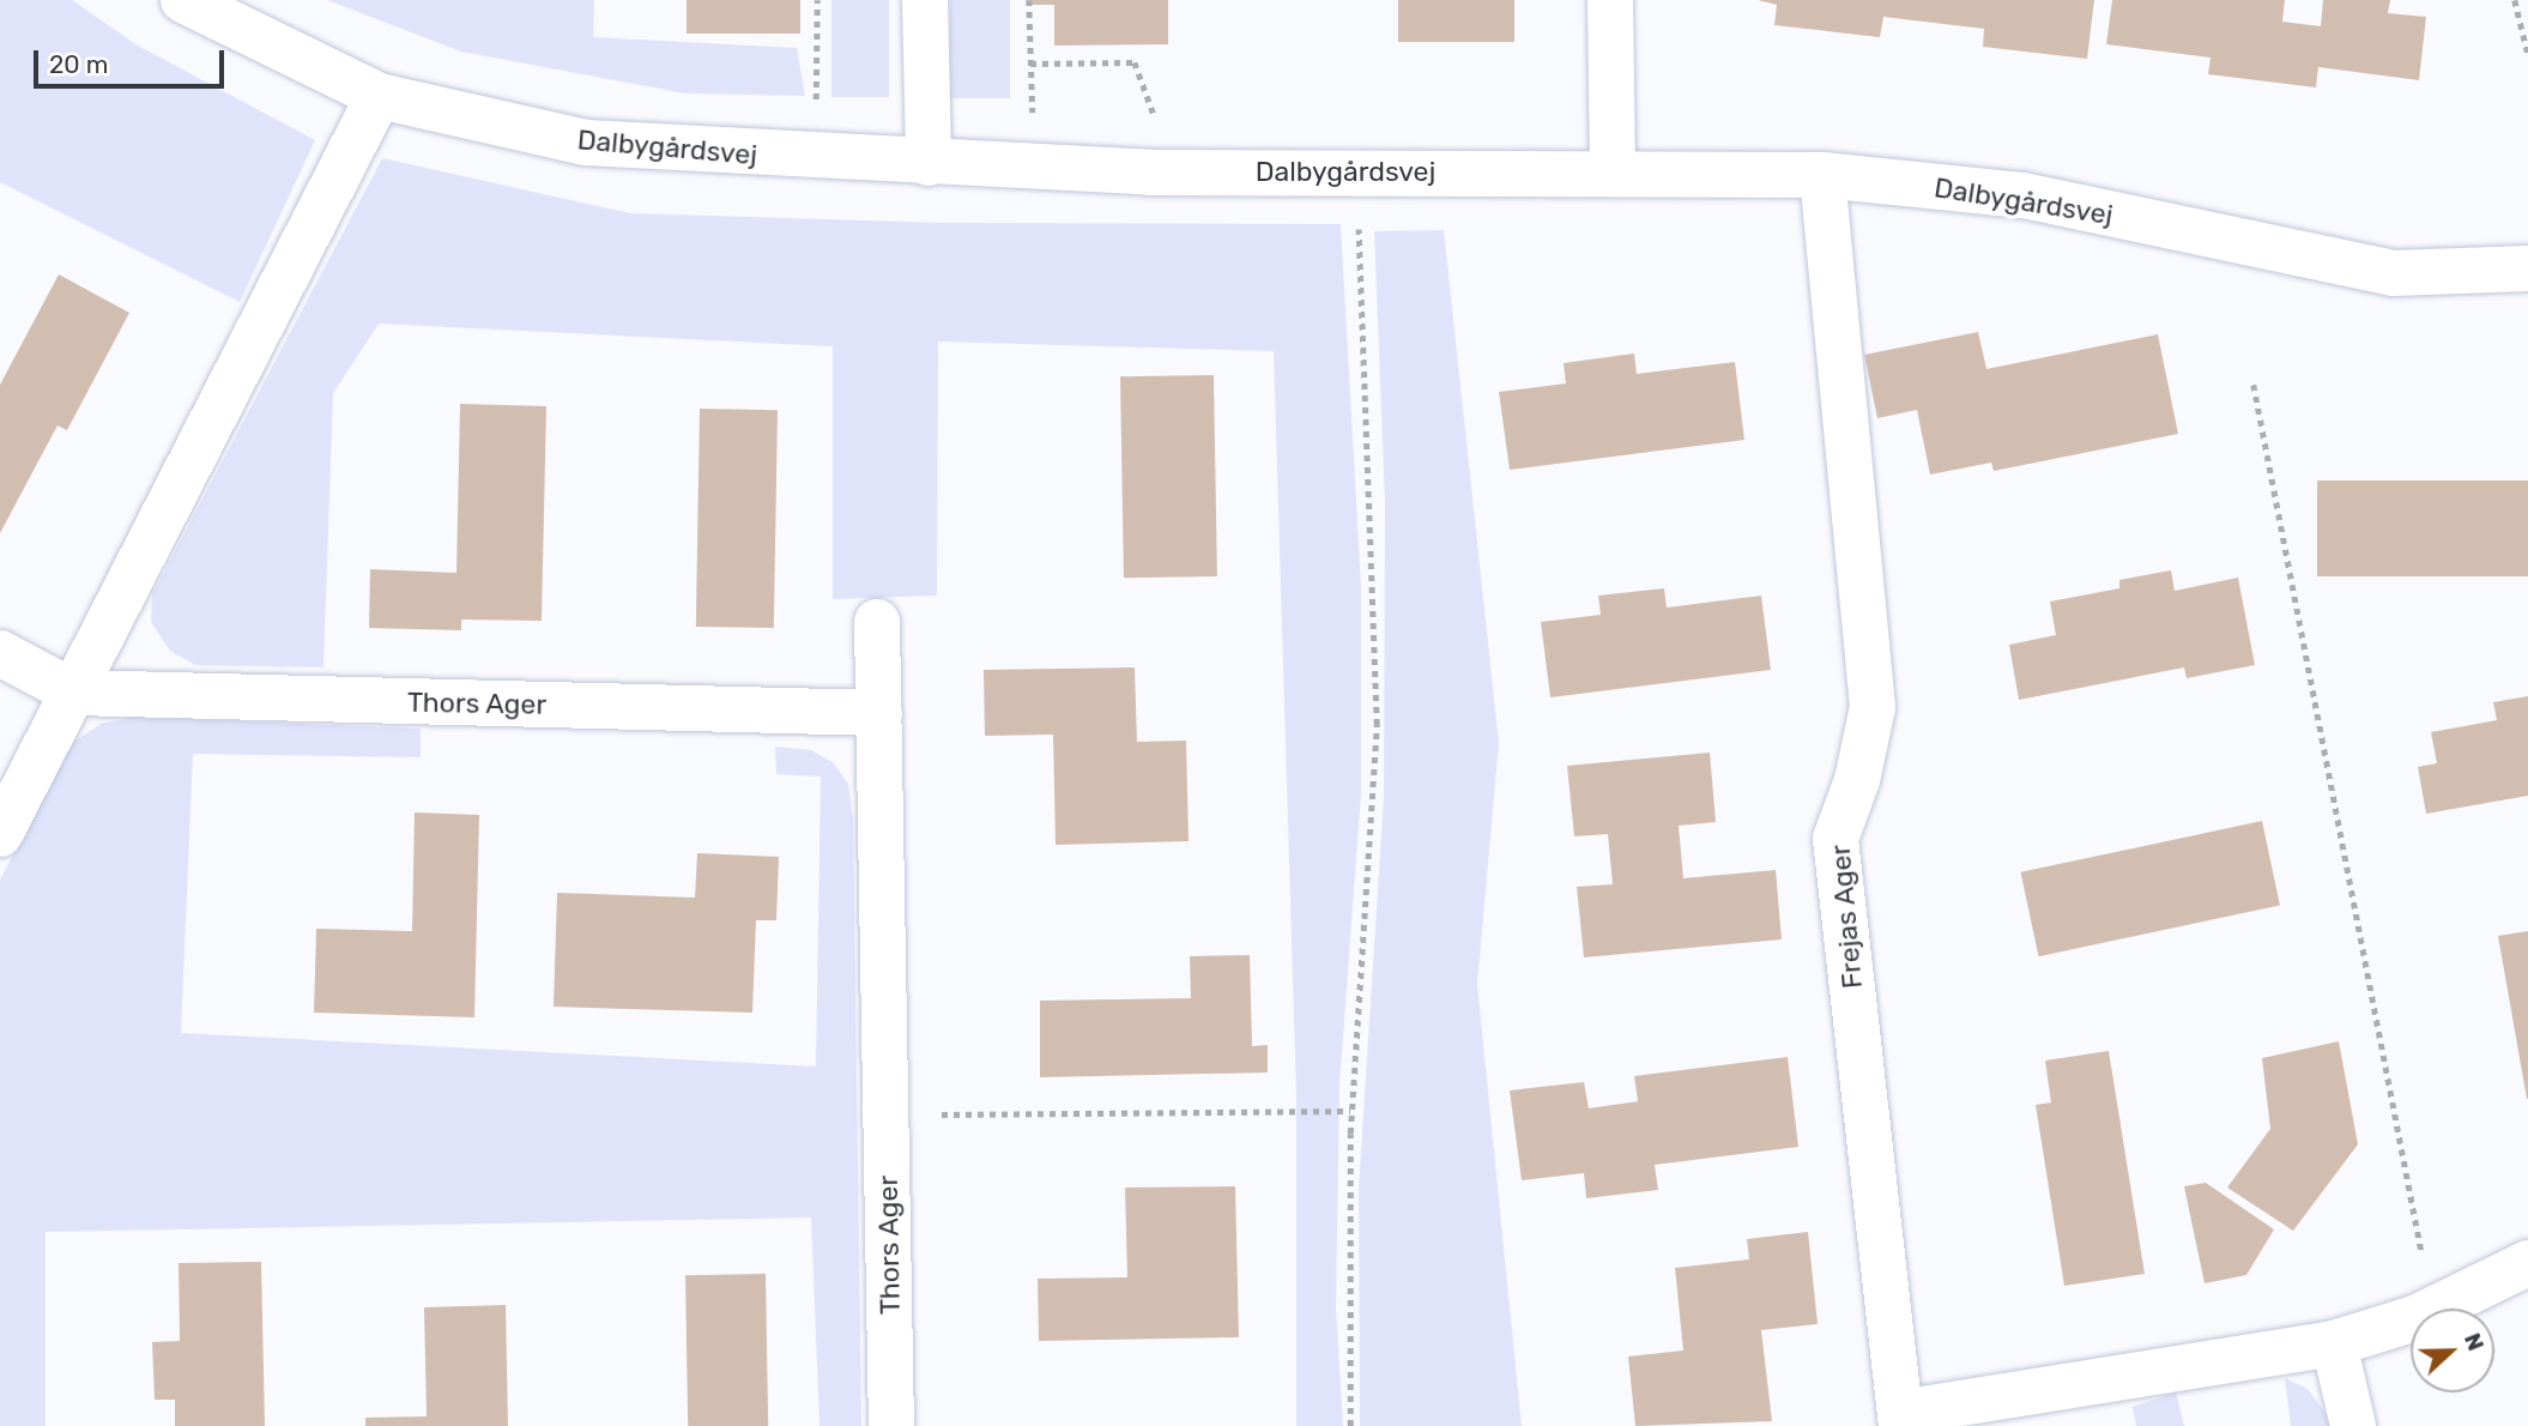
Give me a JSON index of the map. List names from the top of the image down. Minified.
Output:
{"streets":{"street":["Dalbygårdsvej","Thors Ager","Frejas Ager"]},"crossings":[["Dalbygårdsvej","Frejas Ager"]],"scale_bar":"20 m","north":"right"}
